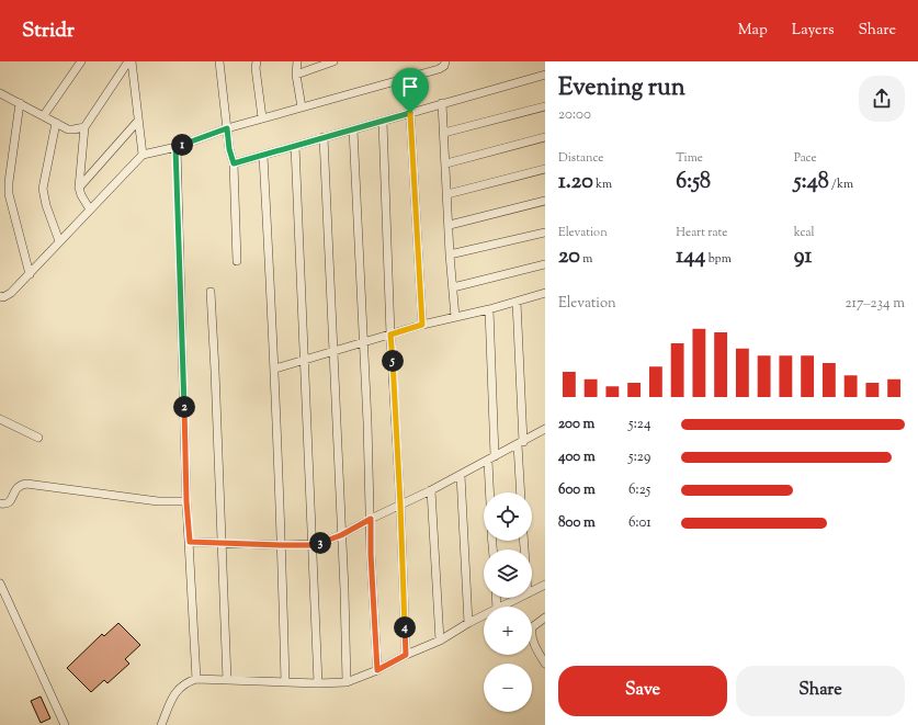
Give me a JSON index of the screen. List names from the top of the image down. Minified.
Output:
{"page":{"header":"Stridr","nav":["Map","Layers","Share"],"heading":["Evening run","20:00"],"pins":["1","5","2","3","4"],"stats":[["Distance","1.20 km"],["Time","6:58"],["Pace","5:48 /km"],["Elevation","20 m"],["Heart rate","144 bpm"],["kcal","91"]],"chart":["Elevation","217–234 m"],"list":[{"name":"200 m","note":"5:24"},{"name":"400 m","note":"5:29"},{"name":"600 m","note":"6:25"},{"name":"800 m","note":"6:01"}],"map_buttons":["+","−"],"buttons":["Save","Share"]}}
